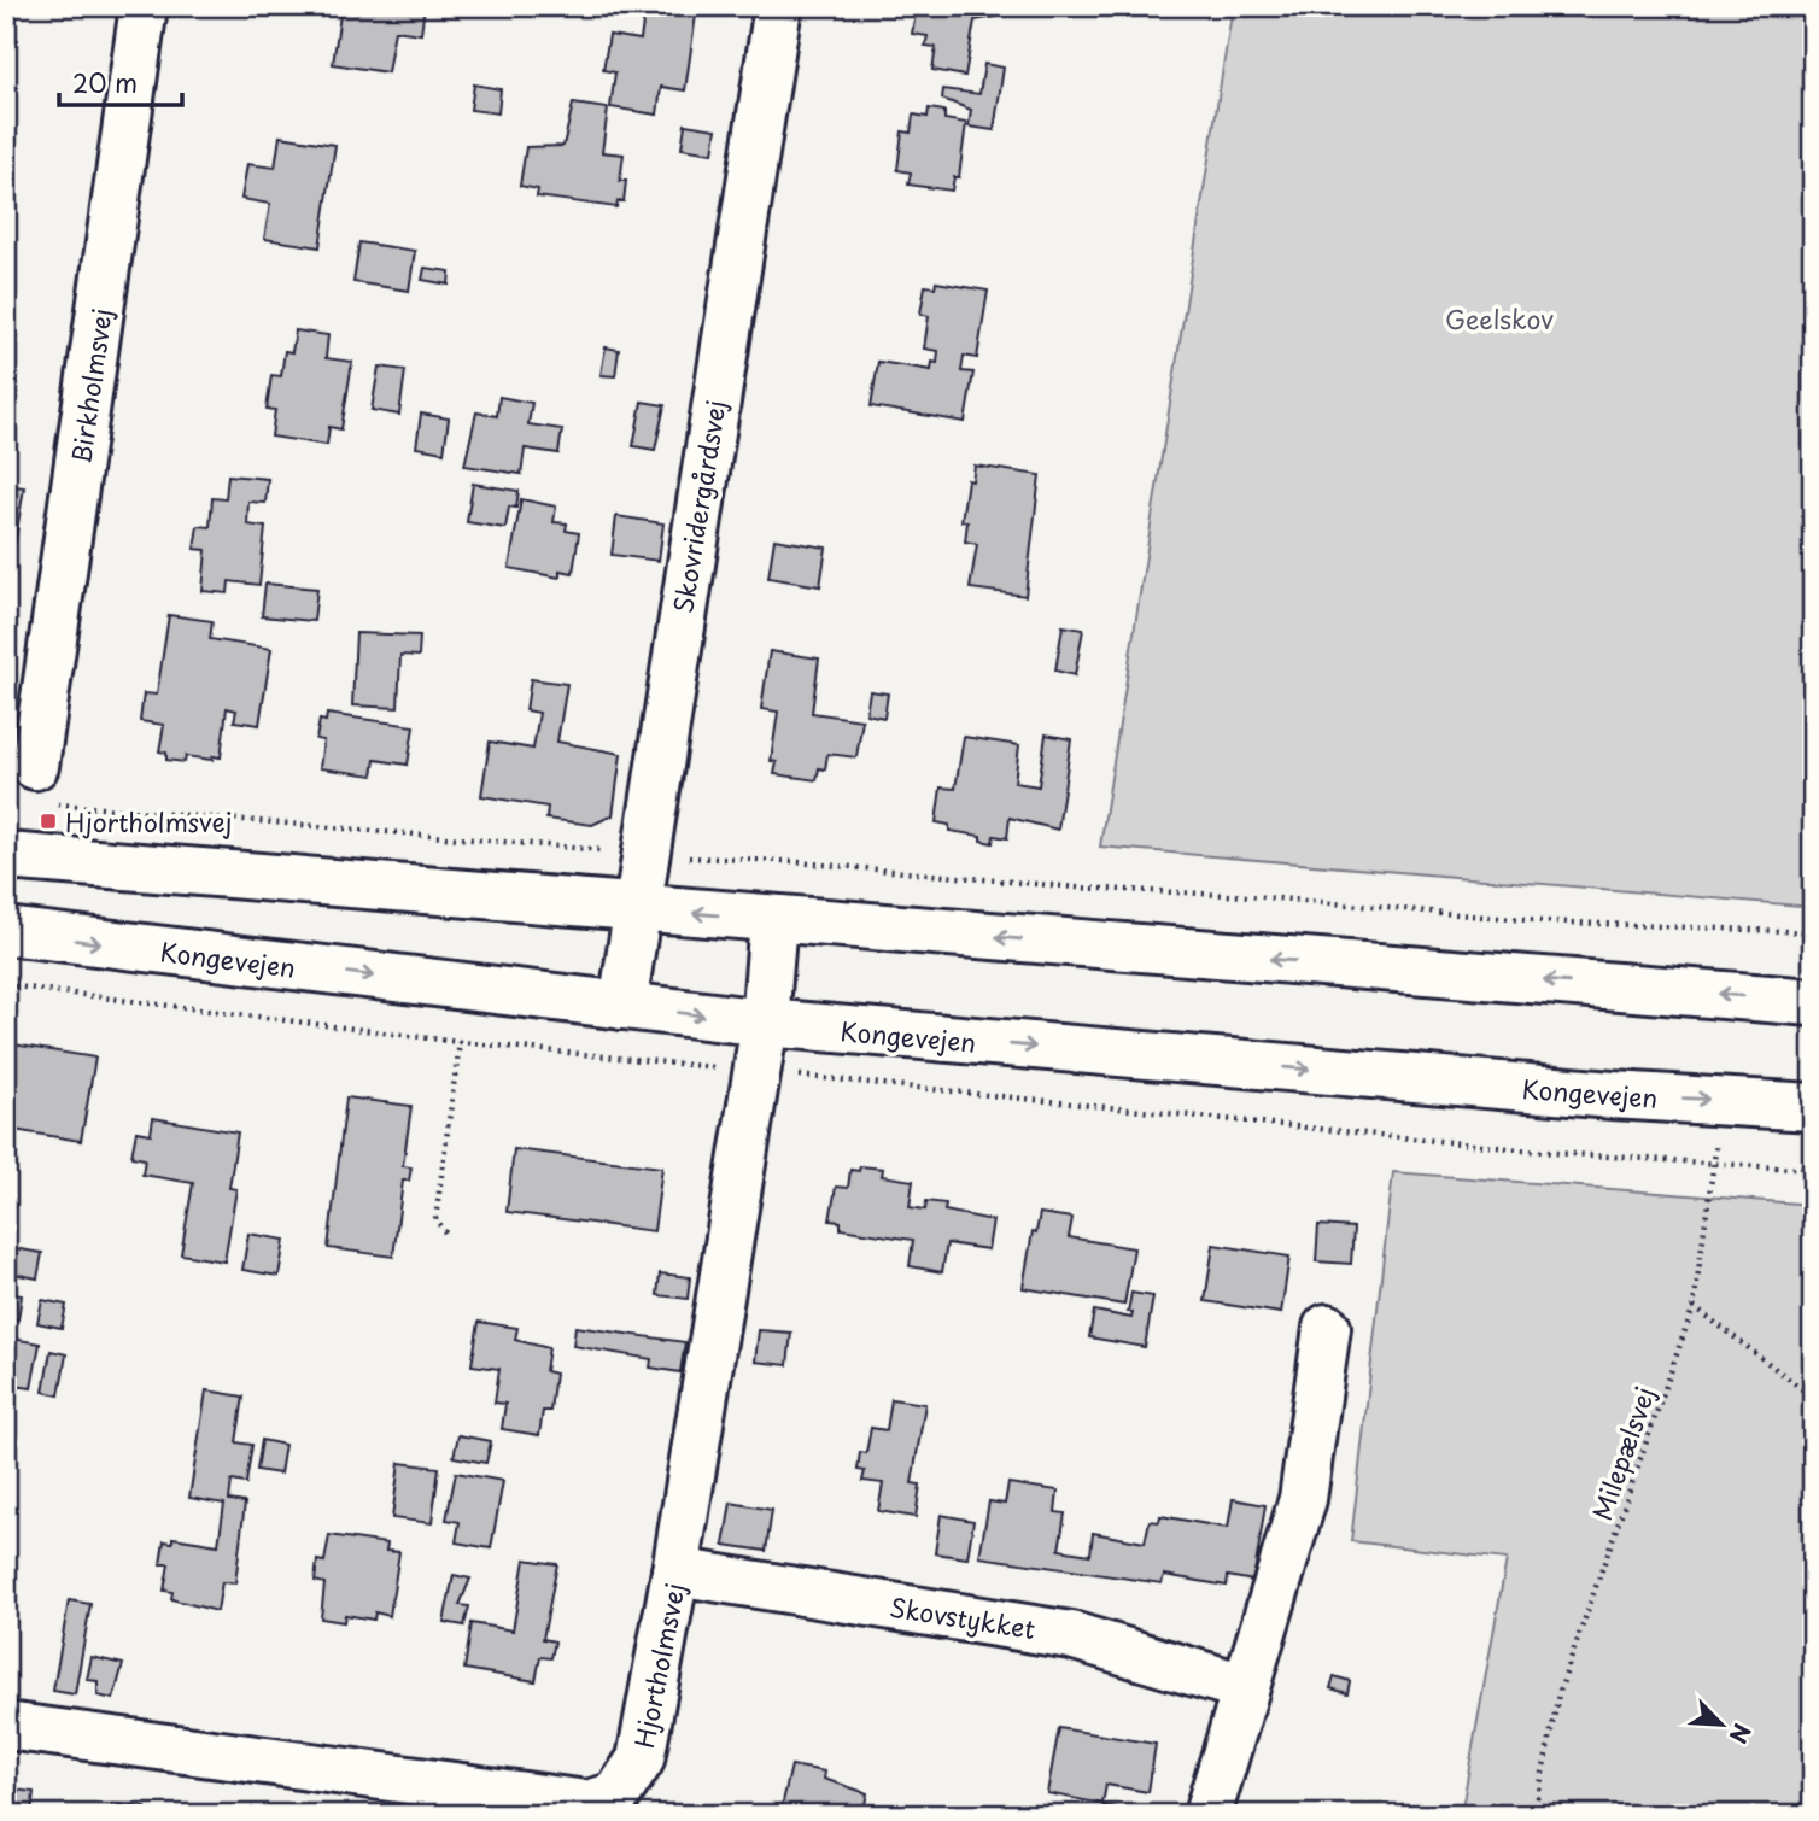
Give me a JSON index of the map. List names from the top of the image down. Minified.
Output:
{"streets":{"street":["Birkholmsvej","Skovridergårdsvej","Kongevejen","Skovstykket","Hjortholmsvej"],"path":["Milepælsvej"]},"crossings":[["Skovridergårdsvej","Kongevejen"],["Kongevejen","Milepælsvej"],["Kongevejen","Hjortholmsvej"],["Skovstykket","Hjortholmsvej"]],"parks":["Geelskov"],"places":{"transit":["Hjortholmsvej"]},"scale_bar":"20 m","north":"bottom right"}
